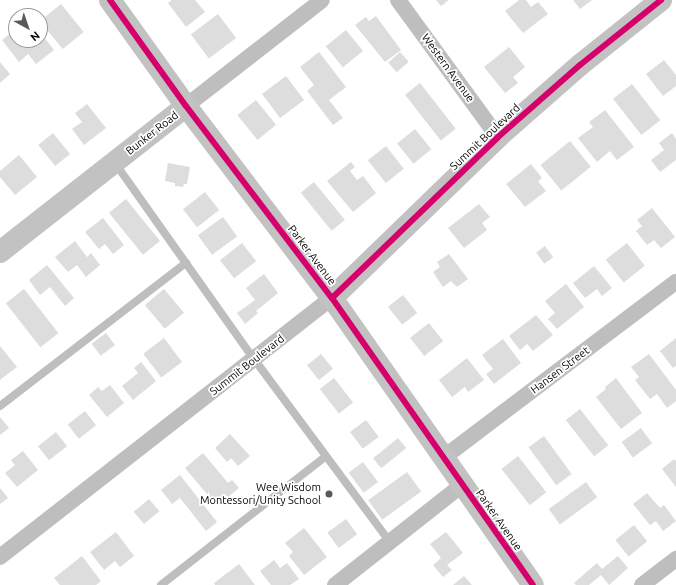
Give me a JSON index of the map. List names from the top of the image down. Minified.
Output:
{"streets":{"street":["Western Avenue","Bunker Road","Summit Boulevard","Parker Avenue","Hansen Street"]},"crossings":[["Western Avenue","Summit Boulevard"],["Bunker Road","Parker Avenue"],["Summit Boulevard","Parker Avenue"],["Parker Avenue","Hansen Street"]],"places":["Wee Wisdom Montessori/Unity School"],"north":"bottom right"}
